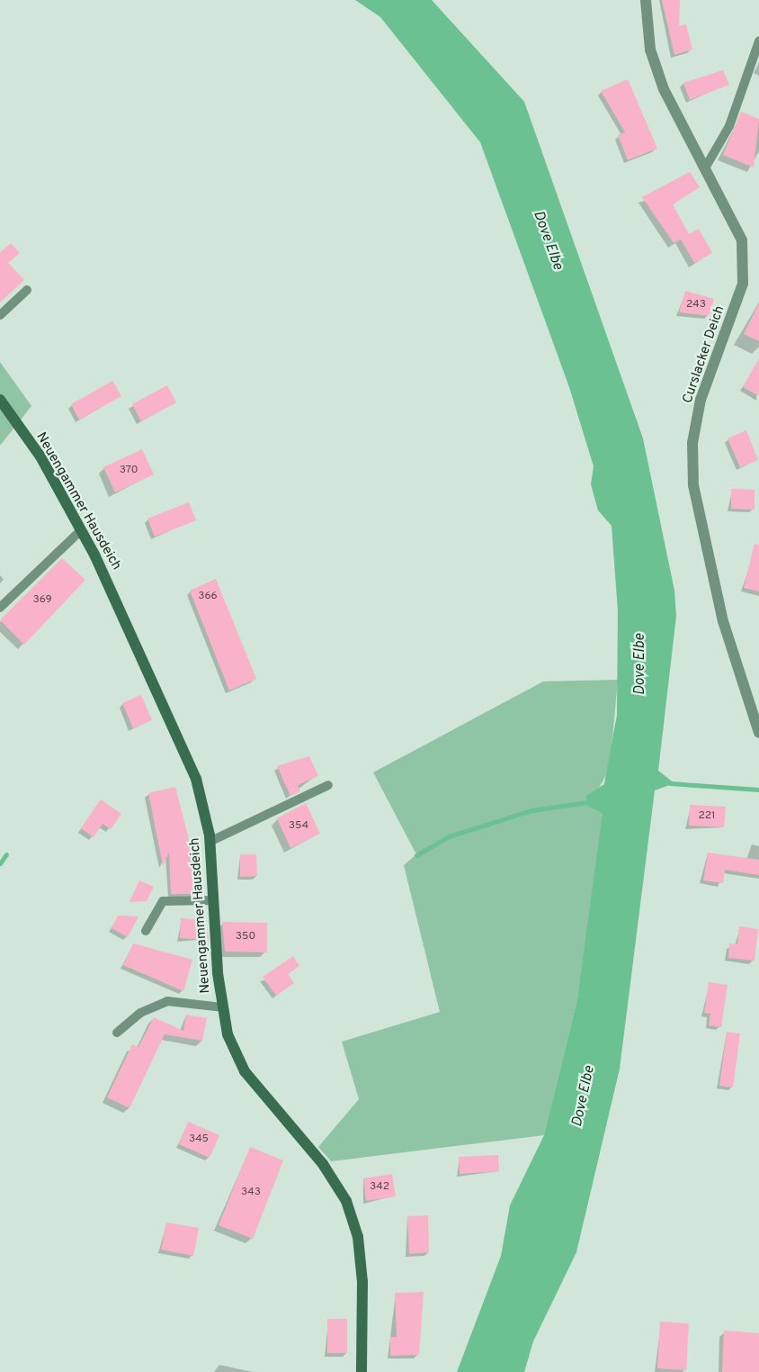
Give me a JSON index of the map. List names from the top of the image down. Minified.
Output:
{"streets":{"street":["Curslacker Deich","Neuengammer Hausdeich"]},"water":["Dove Elbe"],"house_numbers":["243","370","366","369","221","354","350","345","342","343"]}
